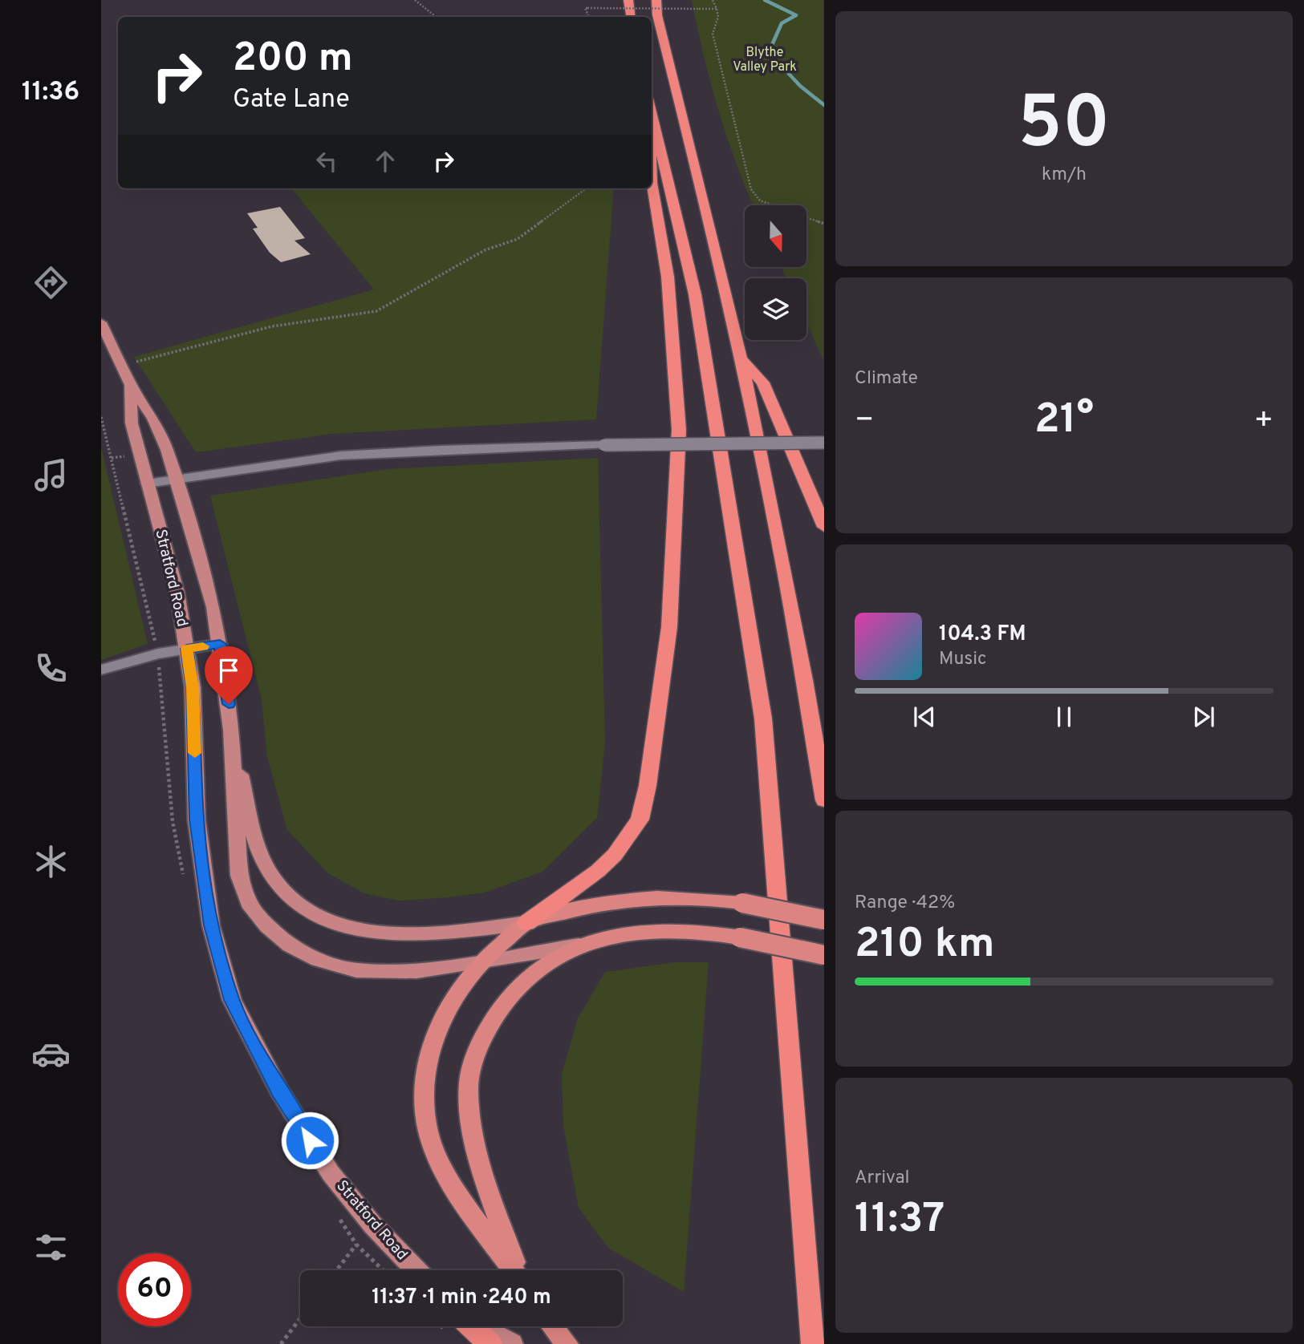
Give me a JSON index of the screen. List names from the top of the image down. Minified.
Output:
{"streets":{"main road":["Stratford Road"]},"parks":["Blythe Valley Park"],"north":"bottom","page":{"tabs":"11:36","tile":[["50","km/h"],"Climate",["Range · 42%","210 km"],["Arrival","11:37"]],"turn":["200 m","Gate Lane"],"heat":["−","21°","+"],"song":["104.3 FM","Music"],"limit":"60","trip":"11:37 · 1 min · 240 m"}}
